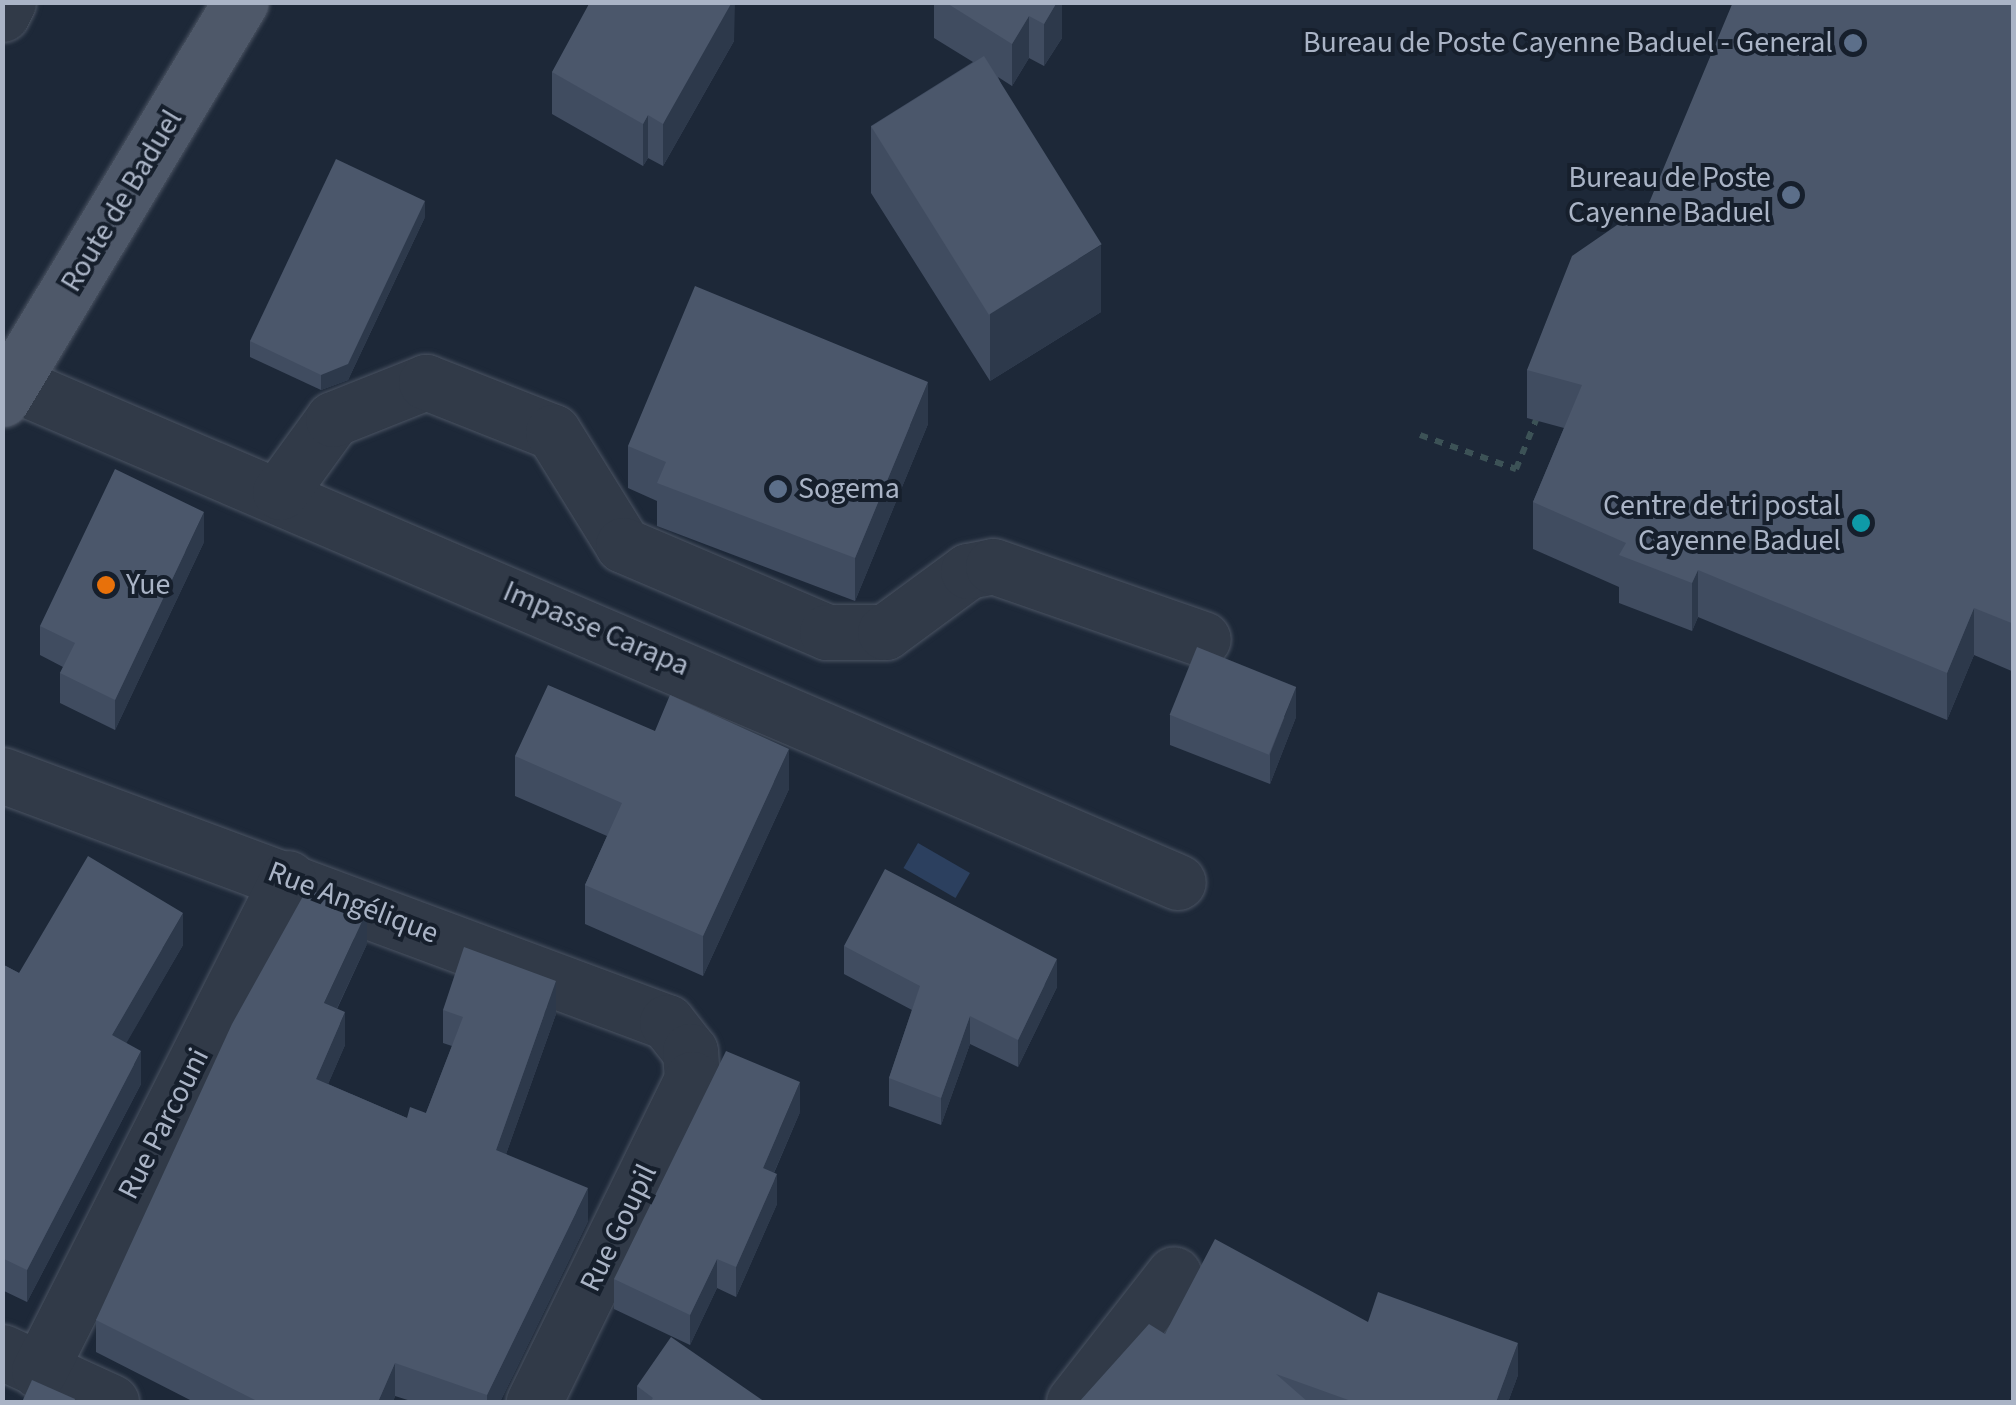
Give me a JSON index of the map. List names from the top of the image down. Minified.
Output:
{"streets":{"main road":["Route de Baduel"],"street":["Impasse Carapa","Rue Angélique","Rue Parcouni","Rue Goupil"]},"crossings":[["Route de Baduel","Impasse Carapa"],["Rue Angélique","Rue Parcouni"],["Rue Angélique","Rue Goupil"]],"places":["Bureau de Poste Cayenne Baduel - General","Bureau de Poste Cayenne Baduel","Sogema","Centre de tri postal Cayenne Baduel","Yue"]}
